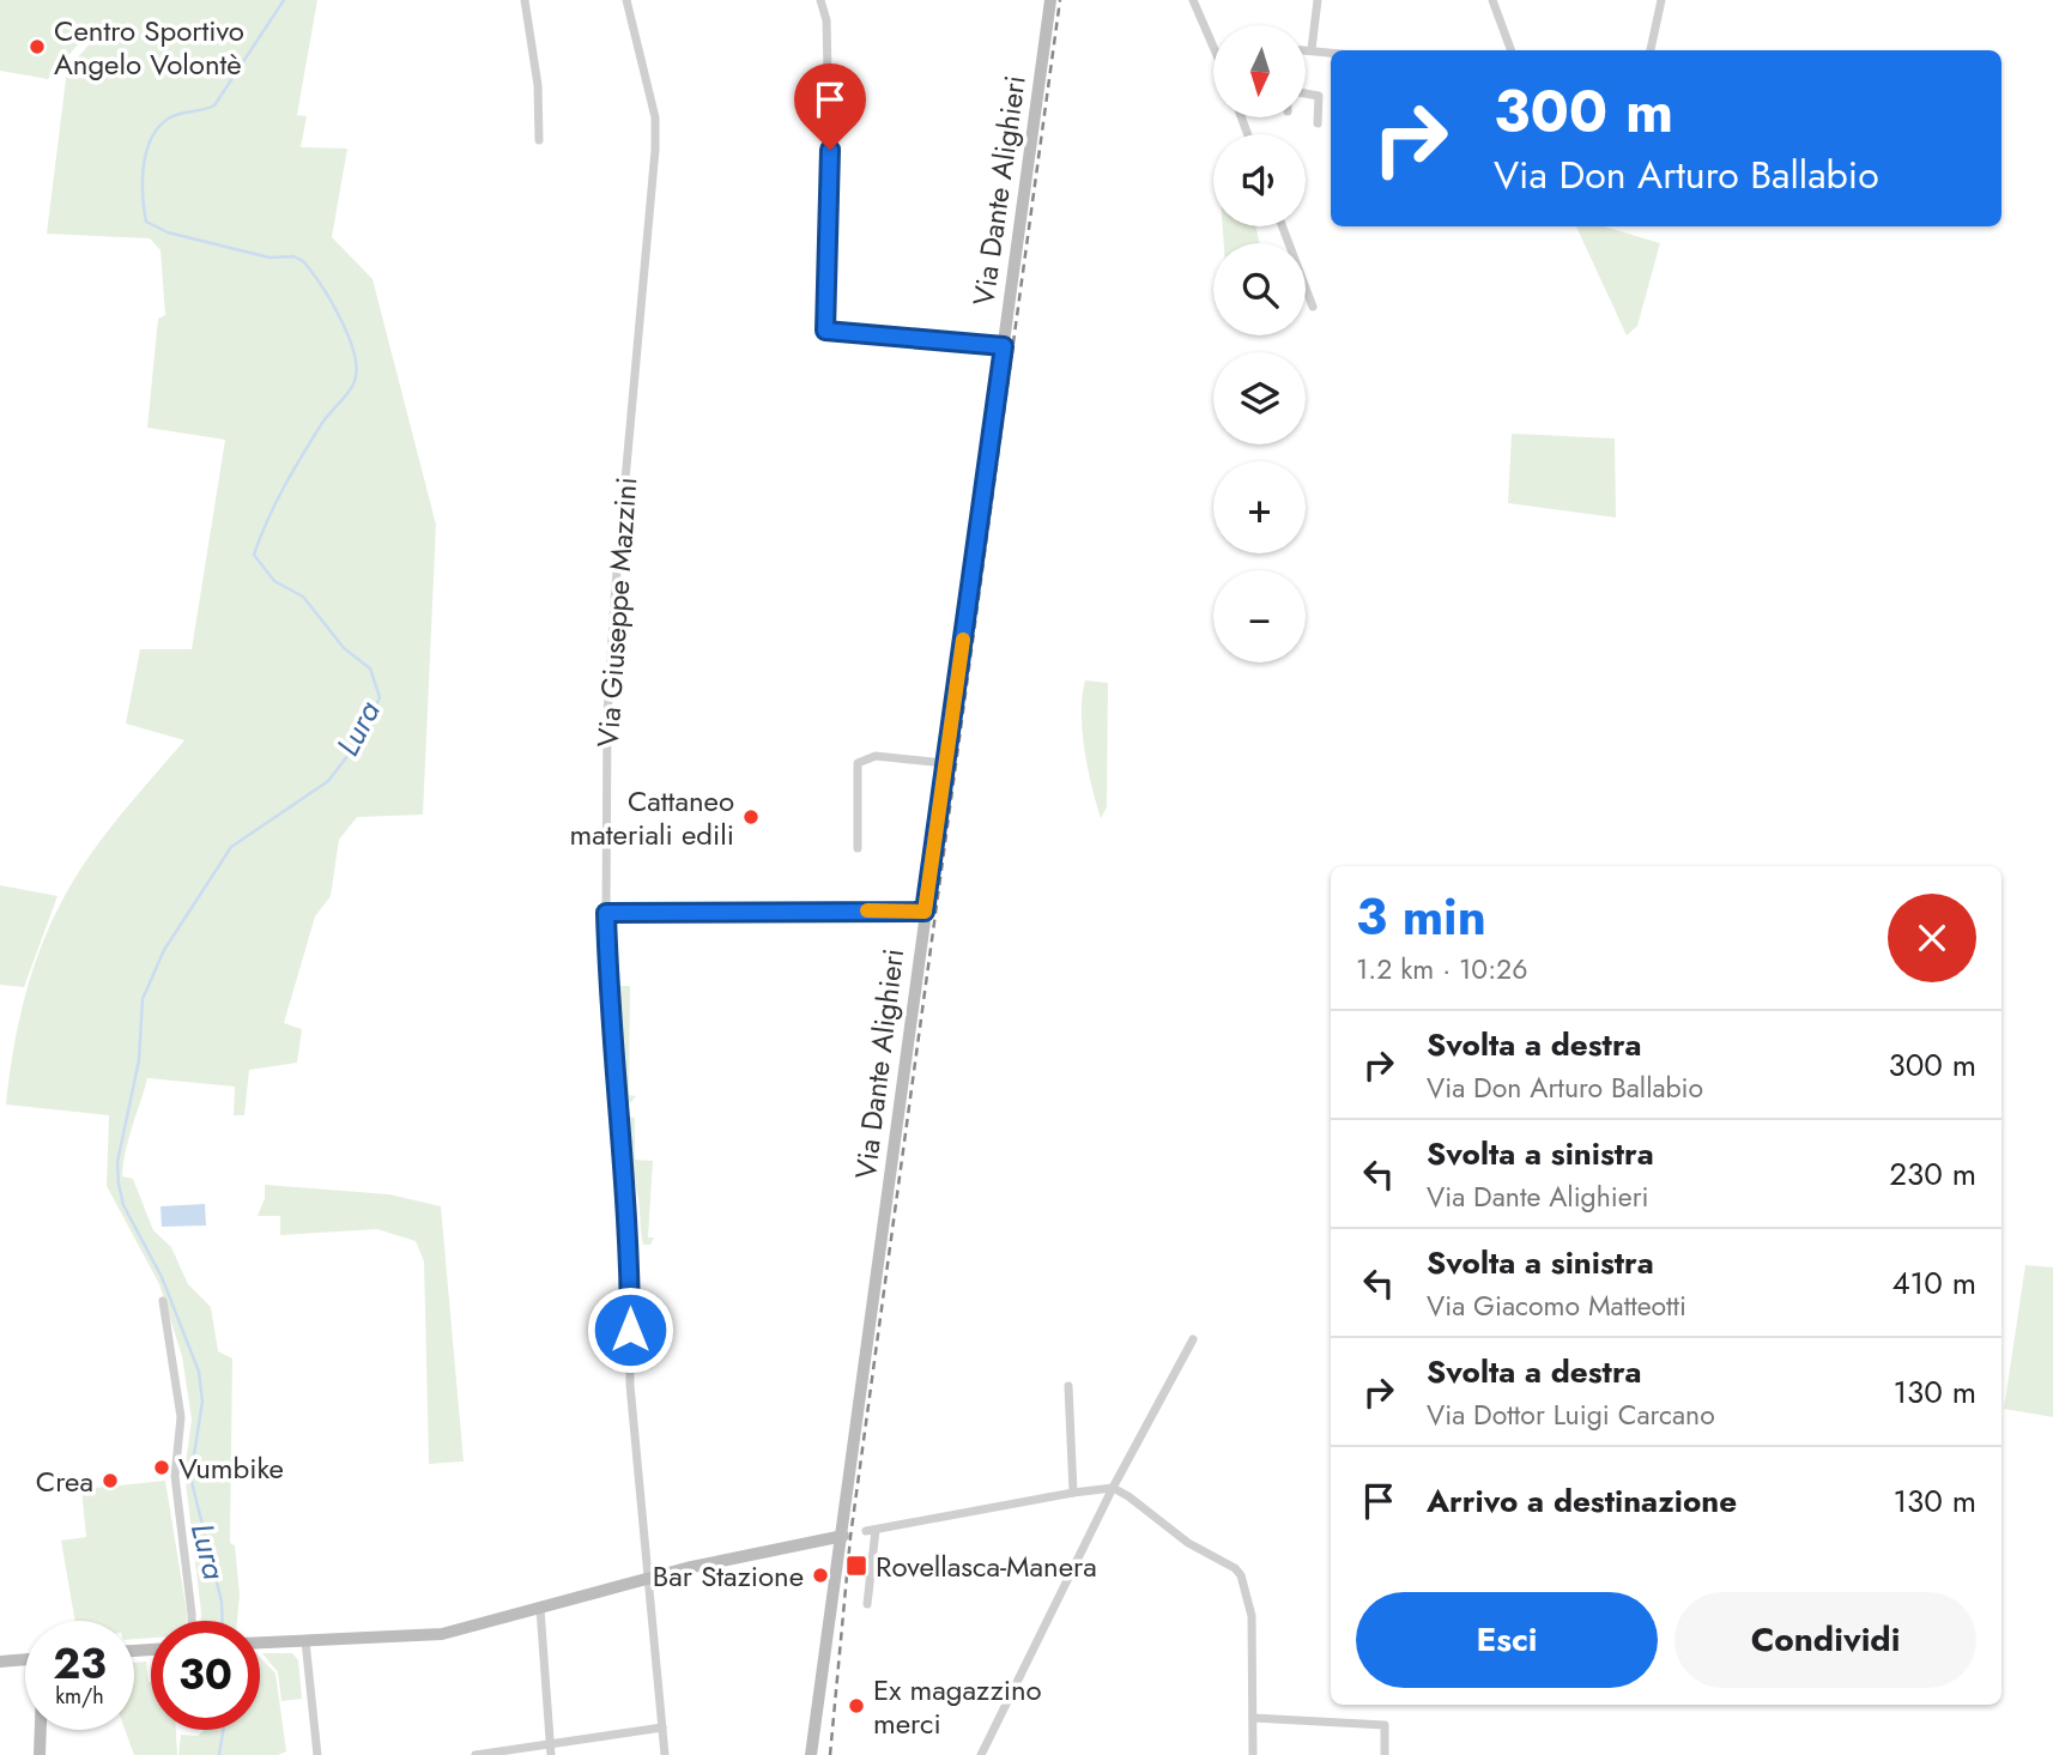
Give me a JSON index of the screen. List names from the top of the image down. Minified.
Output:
{"streets":{"street":["Via Dante Alighieri","Via Giuseppe Mazzini"]},"water":["Lura"],"places":{"other":["Centro Sportivo Angelo Volontè","Cattaneo materiali edili","Vumbike","Crea","Bar Stazione","Ex magazzino merci"],"transit":["Rovellasca-Manera"]},"north":"bottom","page":{"map_buttons":["+","−"],"turn":["300 m","Via Don Arturo Ballabio"],"heading":["3 min","1.2 km · 10:26"],"list":[{"name":"Svolta a destra","note":"Via Don Arturo Ballabio","value":"300 m"},{"name":"Svolta a sinistra","note":"Via Dante Alighieri","value":"230 m"},{"name":"Svolta a sinistra","note":"Via Giacomo Matteotti","value":"410 m"},{"name":"Svolta a destra","note":"Via Dottor Luigi Carcano","value":"130 m"},{"name":"Arrivo a destinazione","value":"130 m"}],"buttons":["Esci","Condividi"],"speed":"23 km/h","limit":"30"}}
